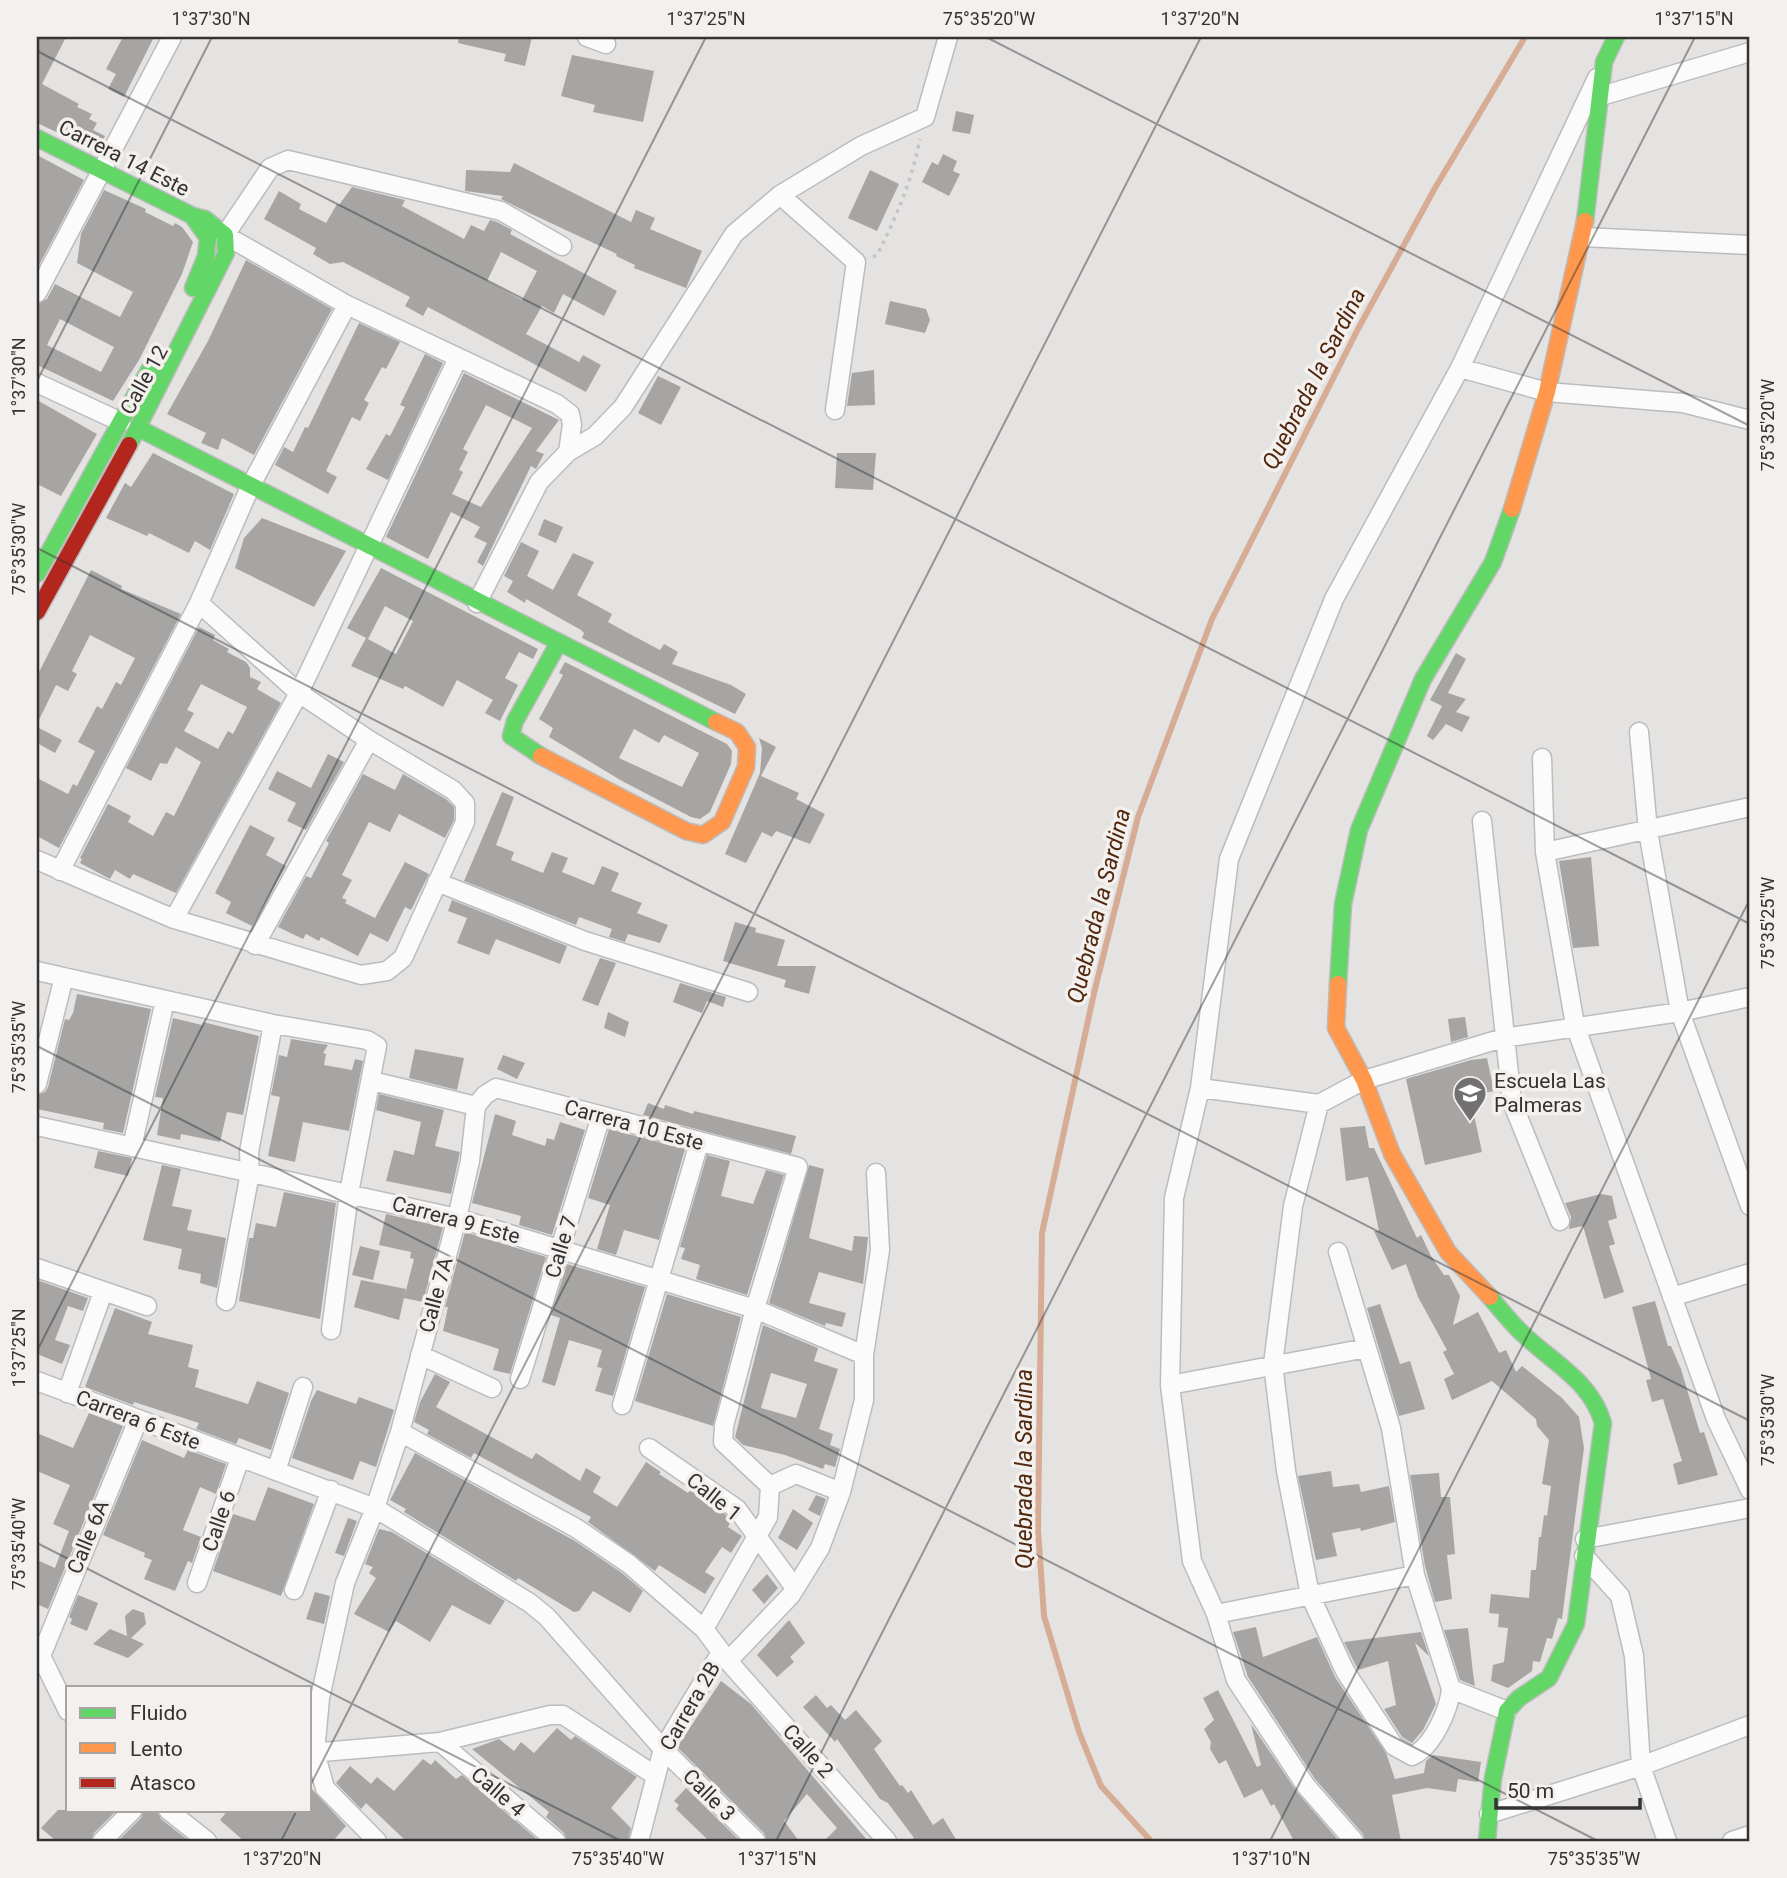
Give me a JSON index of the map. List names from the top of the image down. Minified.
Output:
{"streets":{"street":["Carrera 14 Este","Calle 12","Carrera 10 Este","Carrera 9 Este","Calle 7","Calle 7A","Carrera 6 Este","Calle 1","Calle 6","Calle 6A","Carrera 2B","Calle 2","Calle 4","Calle 3"]},"crossings":[["Carrera 14 Este","Calle 12"],["Carrera 10 Este","Carrera 9 Este"],["Carrera 10 Este","Calle 7"],["Carrera 10 Este","Calle 7A"],["Carrera 9 Este","Calle 7"],["Carrera 9 Este","Calle 7A"],["Carrera 9 Este","Carrera 2B"],["Calle 7A","Carrera 6 Este"],["Calle 7A","Calle 2"],["Calle 7A","Calle 3"],["Carrera 6 Este","Calle 6"],["Carrera 6 Este","Calle 6A"],["Carrera 6 Este","Calle 3"],["Calle 1","Carrera 2B"],["Carrera 2B","Calle 2"],["Carrera 2B","Calle 3"]],"water":["Quebrada la Sardina"],"places":{"school or university":["Escuela Las Palmeras"]},"legend":["Fluido","Lento","Atasco"],"scale_bar":"50 m","coordinates":["1°37'30\"N","1°37'25\"N","75°35'20\"W","1°37'20\"N","1°37'15\"N","75°35'30\"W","75°35'25\"W","75°35'35\"W","75°35'40\"W","1°37'10\"N"]}
